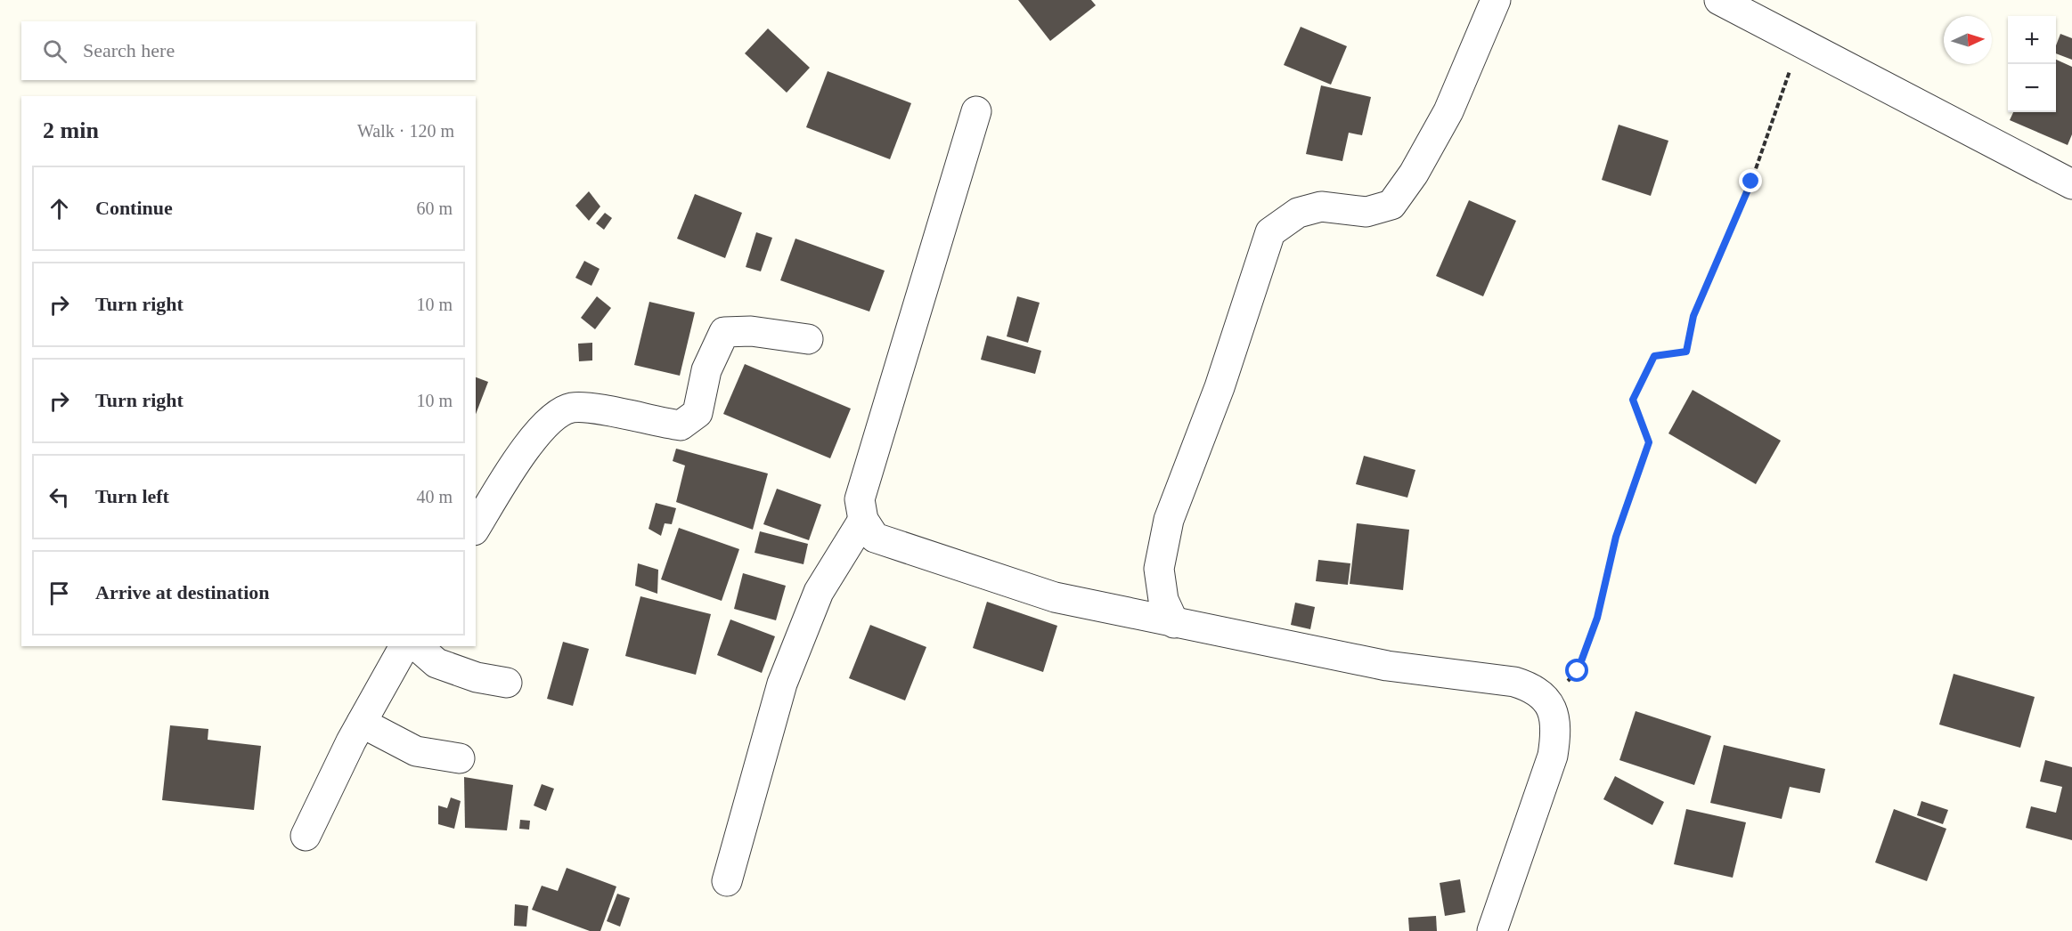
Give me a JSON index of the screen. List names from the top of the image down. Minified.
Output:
{"north":"right","page":{"map_buttons":["+","−"],"search":"Search here","heading":["2 min","Walk · 120 m"],"list":[["Continue","60 m"],["Turn right","10 m"],["Turn right","10 m"],["Turn left","40 m"],"Arrive at destination"]}}
